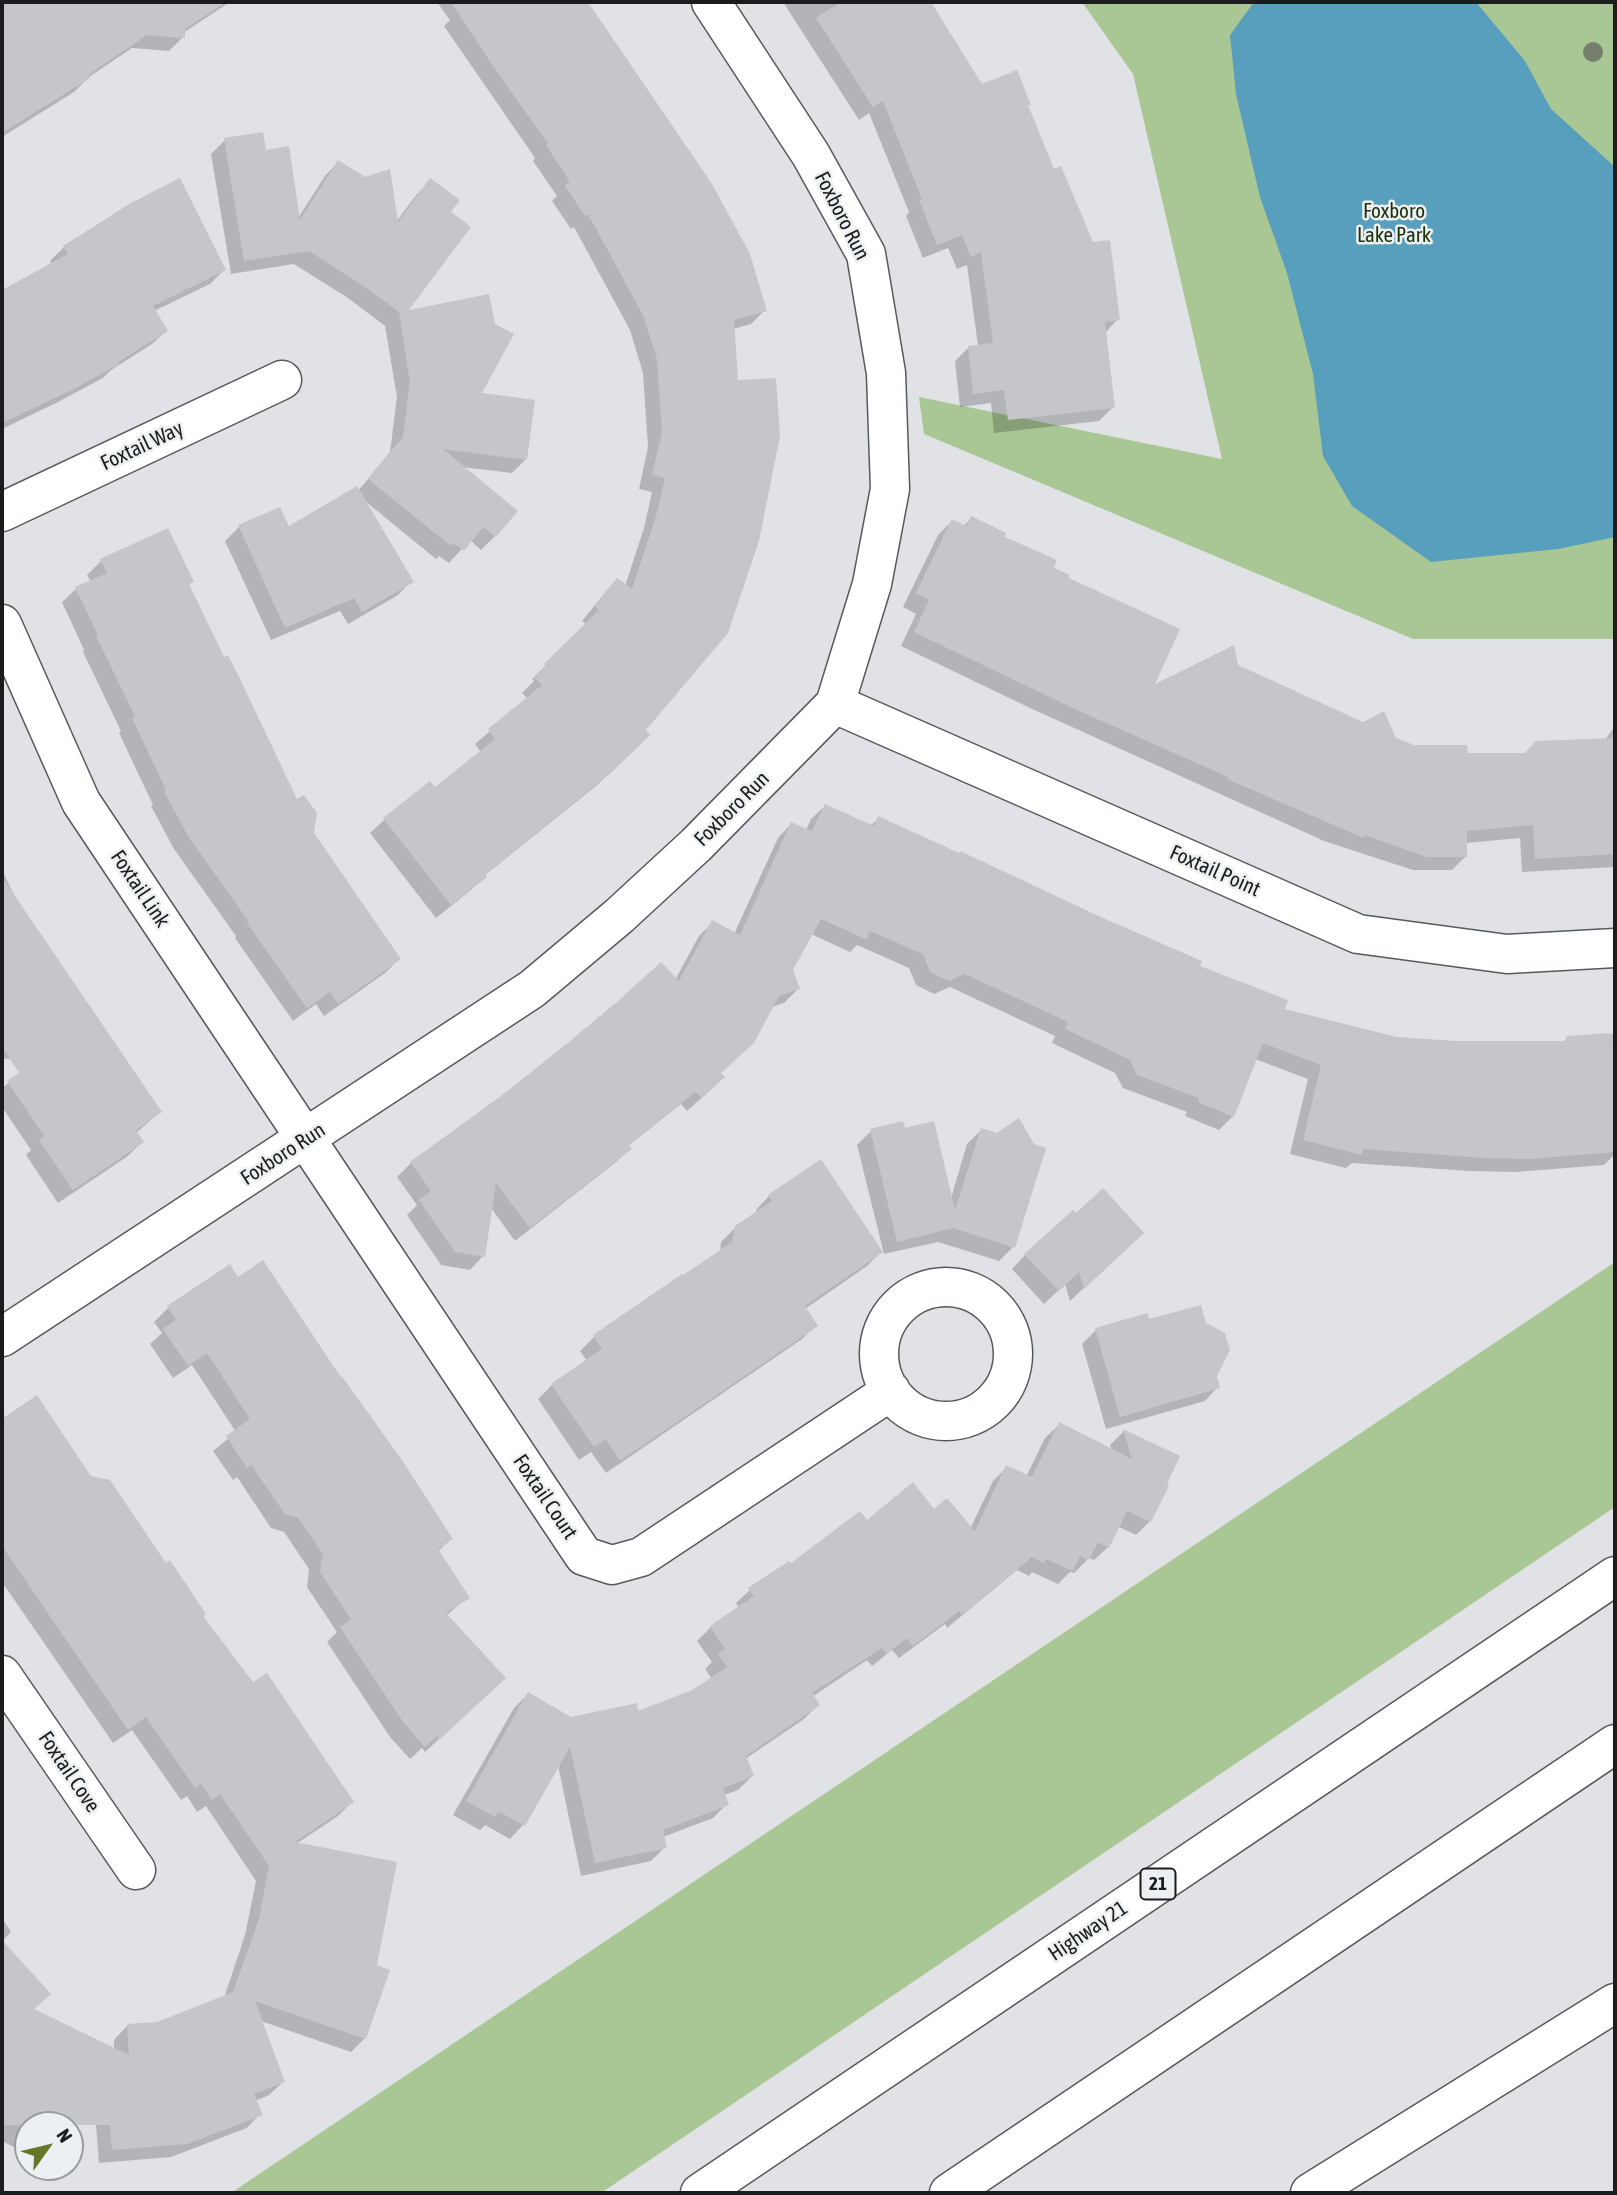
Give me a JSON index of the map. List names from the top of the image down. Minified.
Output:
{"streets":{"street":["Foxboro Run","Foxtail Way","Foxtail Point","Foxtail Link","Foxtail Court","Foxtail Cove","21","Highway 21"]},"crossings":[["Foxboro Run","Foxtail Point"],["Foxboro Run","Foxtail Link"],["Foxboro Run","Foxtail Court"],["Foxtail Link","Foxtail Court"]],"parks":["Foxboro Lake Park"],"north":"top right"}
